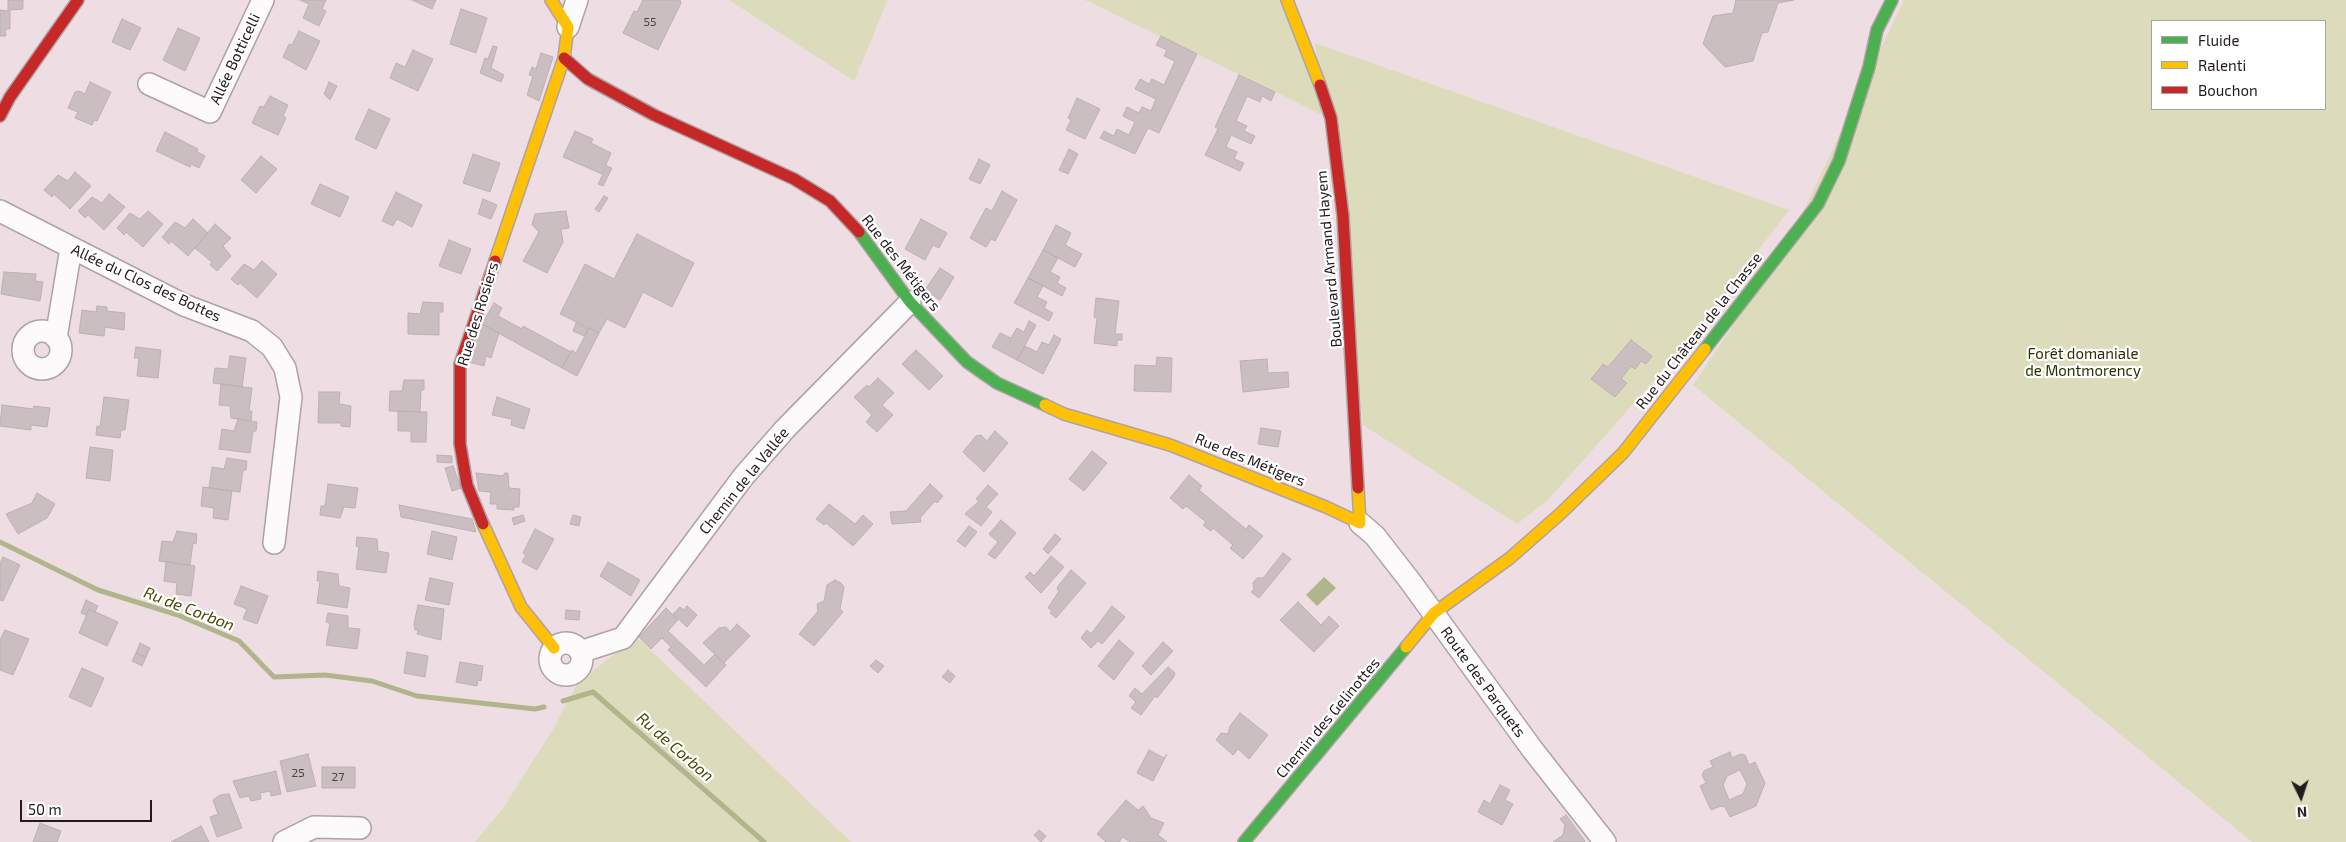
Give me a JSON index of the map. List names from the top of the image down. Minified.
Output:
{"streets":{"street":["Allée Botticelli","Boulevard Armand Hayem","Rue des Métigers","Allée du Clos des Bottes","Rue des Rosiers","Rue du Château de la Chasse","Chemin de la Vallée","Route des Parquets","Chemin des Gelinottes"]},"crossings":[["Boulevard Armand Hayem","Rue des Métigers"],["Boulevard Armand Hayem","Route des Parquets"],["Rue des Métigers","Rue des Rosiers"],["Rue des Métigers","Chemin de la Vallée"],["Rue des Métigers","Route des Parquets"],["Rue des Rosiers","Chemin de la Vallée"],["Rue du Château de la Chasse","Route des Parquets"],["Rue du Château de la Chasse","Chemin des Gelinottes"],["Route des Parquets","Chemin des Gelinottes"]],"water":["Ru de Corbon"],"parks":["Forêt domaniale de Montmorency"],"house_numbers":["55","25","27"],"legend":["Fluide","Ralenti","Bouchon"],"scale_bar":"50 m","north":"bottom"}
